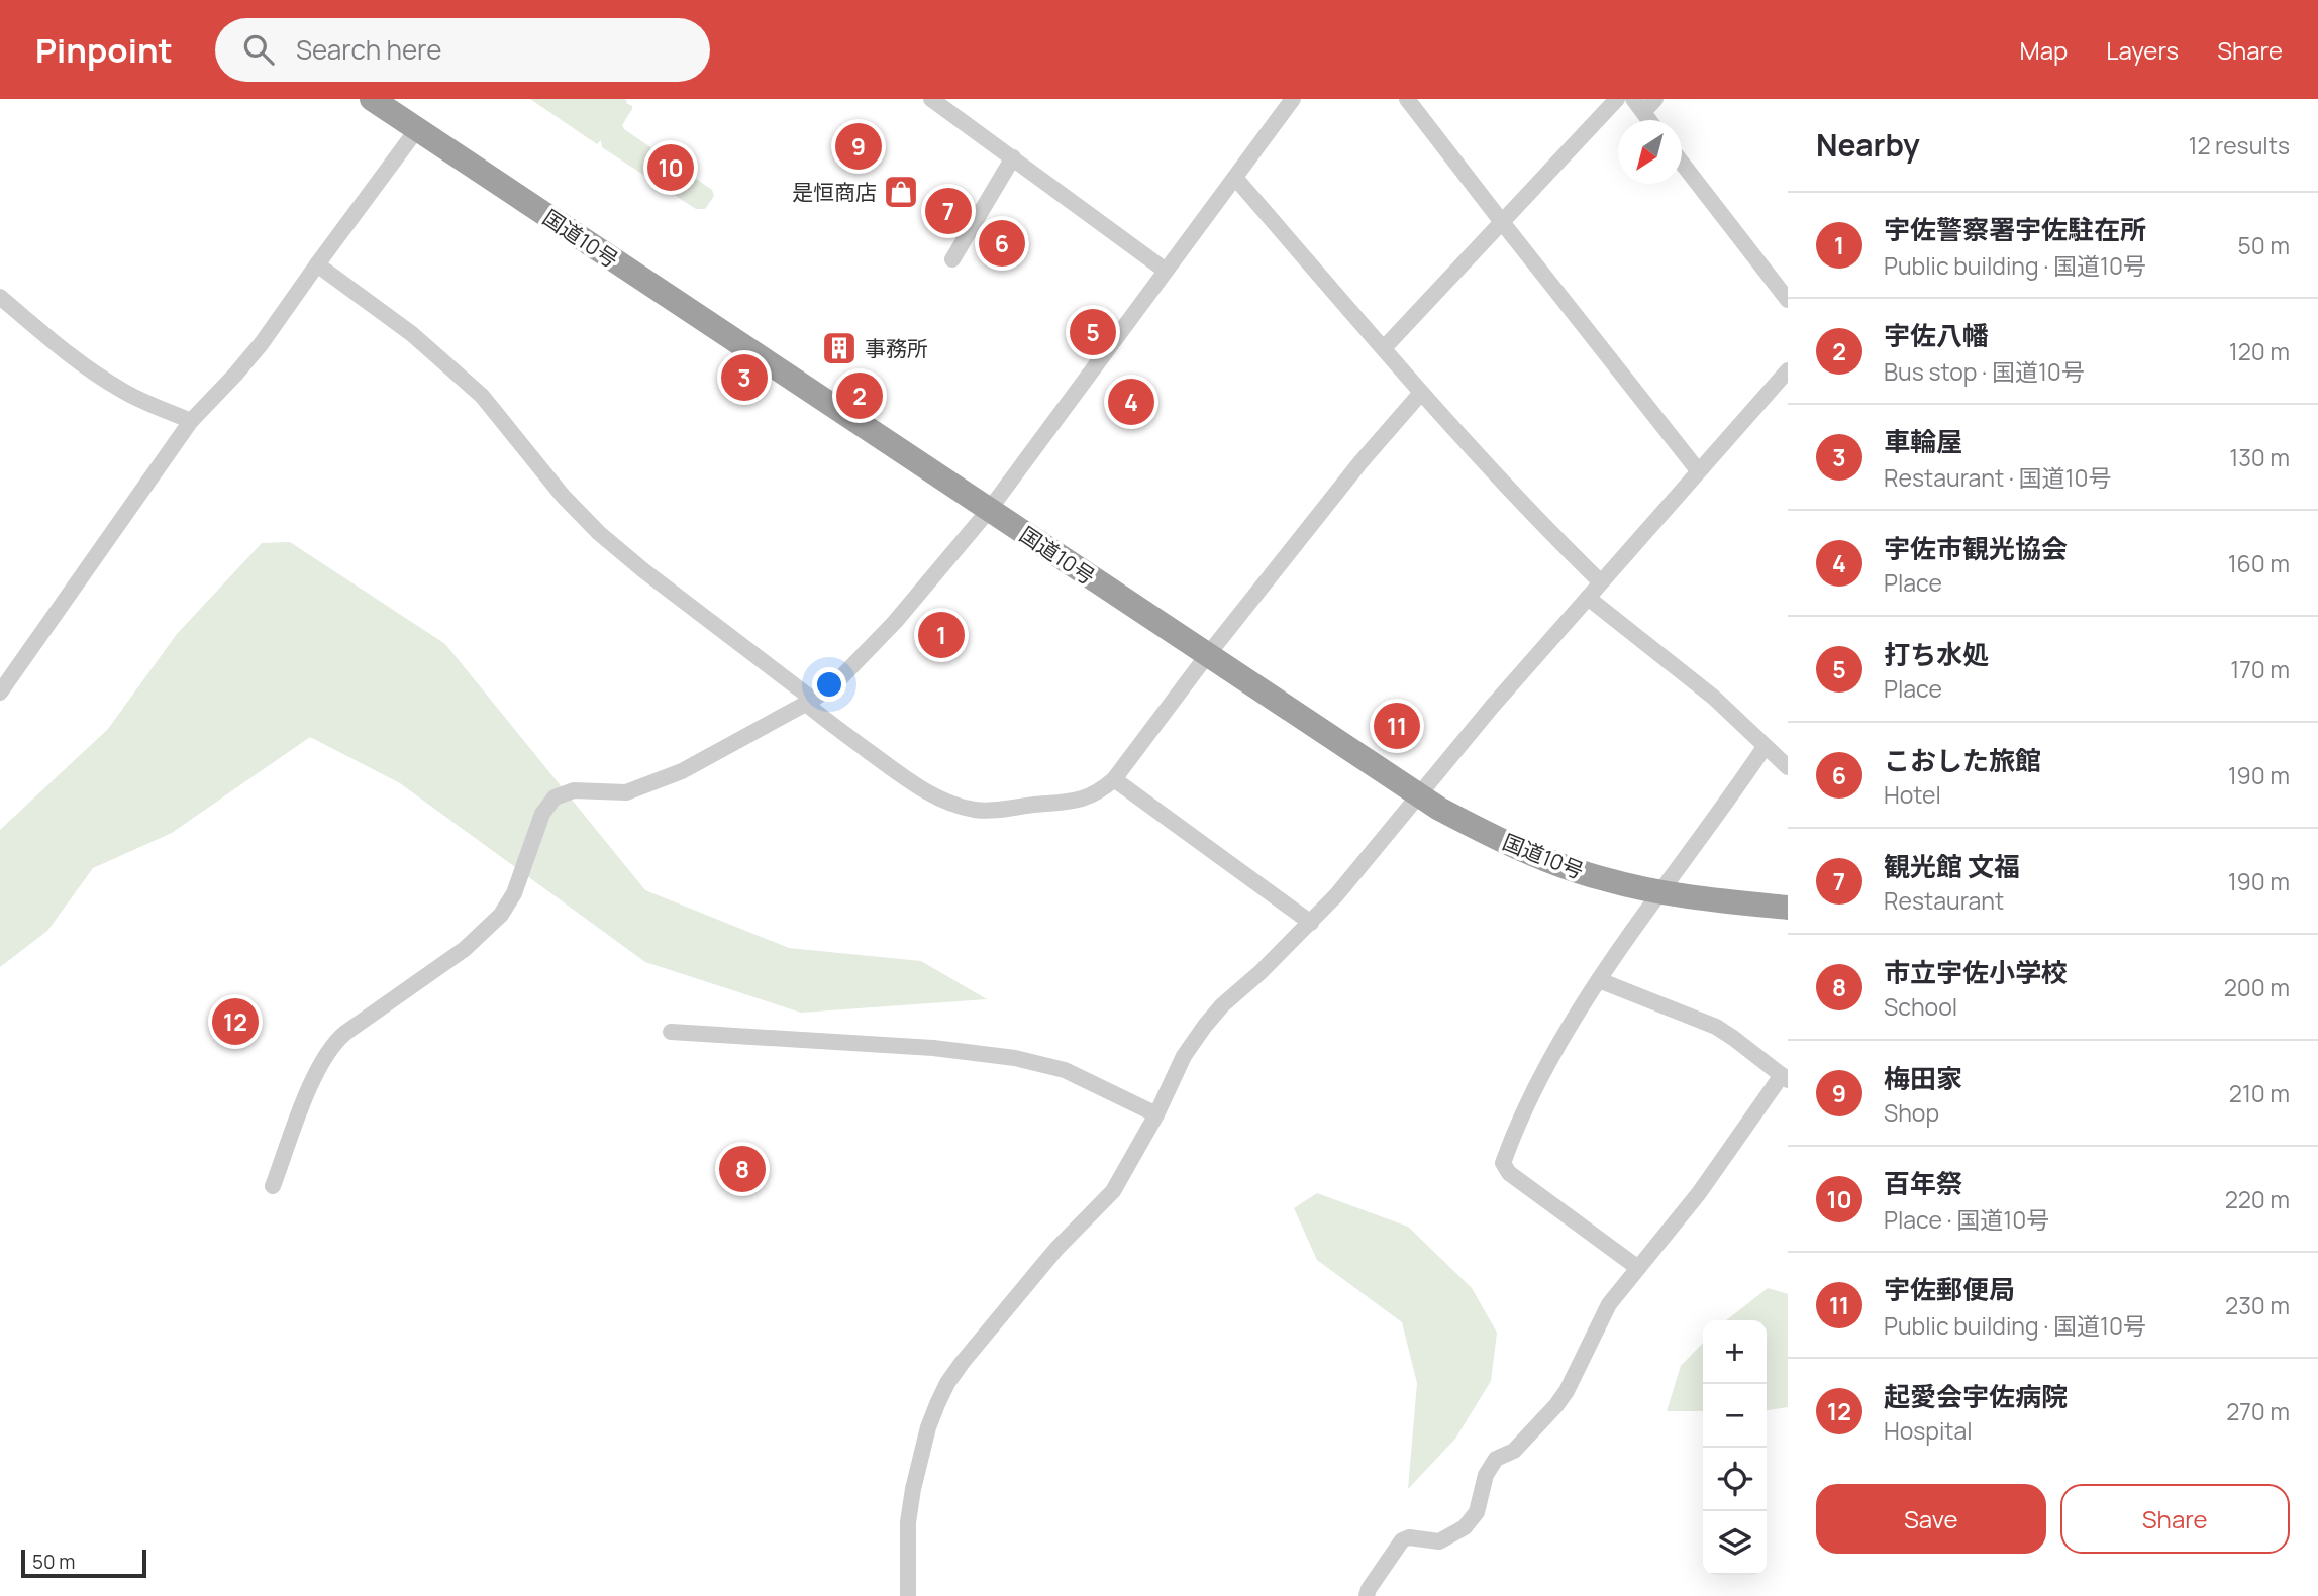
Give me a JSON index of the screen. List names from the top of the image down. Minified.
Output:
{"streets":{"highway":["国道10号"]},"places":{"shop":["是恒商店"],"building":["事務所"]},"scale_bar":"50 m","north":"bottom left","page":{"header":"Pinpoint","search":"Search here","nav":["Map","Layers","Share"],"heading":["Nearby","12 results"],"pins":["9","10","7","6","5","3","2","4","1","11","12","8"],"list":[{"mark":"1","name":"宇佐警察署宇佐駐在所","note":"Public building · 国道10号","value":"50 m"},{"mark":"2","name":"宇佐八幡","note":"Bus stop · 国道10号","value":"120 m"},{"mark":"3","name":"車輪屋","note":"Restaurant · 国道10号","value":"130 m"},{"mark":"4","name":"宇佐市観光協会","note":"Place","value":"160 m"},{"mark":"5","name":"打ち水処","note":"Place","value":"170 m"},{"mark":"6","name":"こおした旅館","note":"Hotel","value":"190 m"},{"mark":"7","name":"観光館 文福","note":"Restaurant","value":"190 m"},{"mark":"8","name":"市立宇佐小学校","note":"School","value":"200 m"},{"mark":"9","name":"梅田家","note":"Shop","value":"210 m"},{"mark":"10","name":"百年祭","note":"Place · 国道10号","value":"220 m"},{"mark":"11","name":"宇佐郵便局","note":"Public building · 国道10号","value":"230 m"},{"mark":"12","name":"起愛会宇佐病院","note":"Hospital","value":"270 m"}],"map_buttons":["+","−"],"buttons":["Save","Share"],"scale":"50 m"}}
